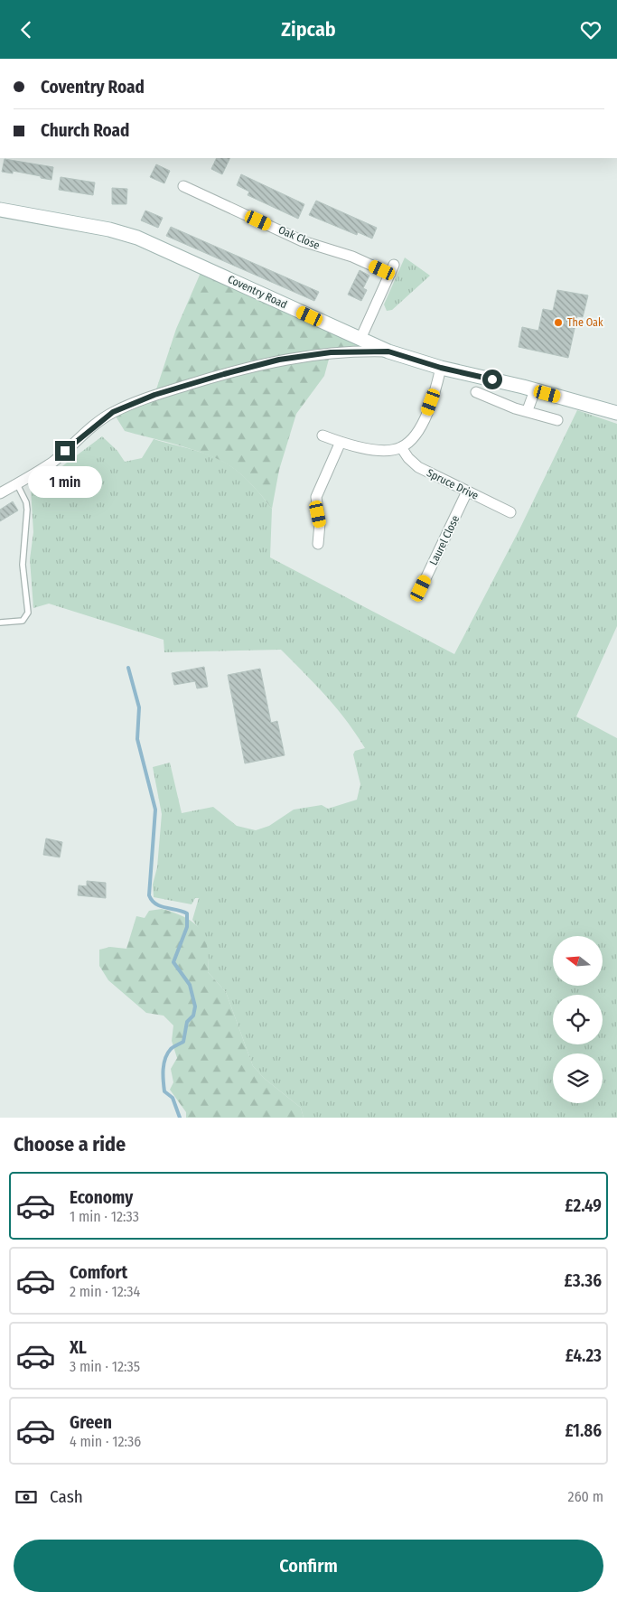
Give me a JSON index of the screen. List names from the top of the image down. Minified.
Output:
{"streets":{"street":["Oak Close","Coventry Road","Spruce Drive","Laurel Close"]},"crossings":[["Oak Close","Coventry Road"],["Spruce Drive","Laurel Close"]],"places":["The Oak"],"north":"left","page":{"header":"Zipcab","banner":["Coventry Road","Church Road"],"bubble":"1 min","heading":"Choose a ride","list":[{"name":"Economy","note":"1 min · 12:33","value":"£2.49"},{"name":"Comfort","note":"2 min · 12:34","value":"£3.36"},{"name":"XL","note":"3 min · 12:35","value":"£4.23"},{"name":"Green","note":"4 min · 12:36","value":"£1.86"}],"pay":["Cash","260 m"],"buttons":"Confirm"}}
